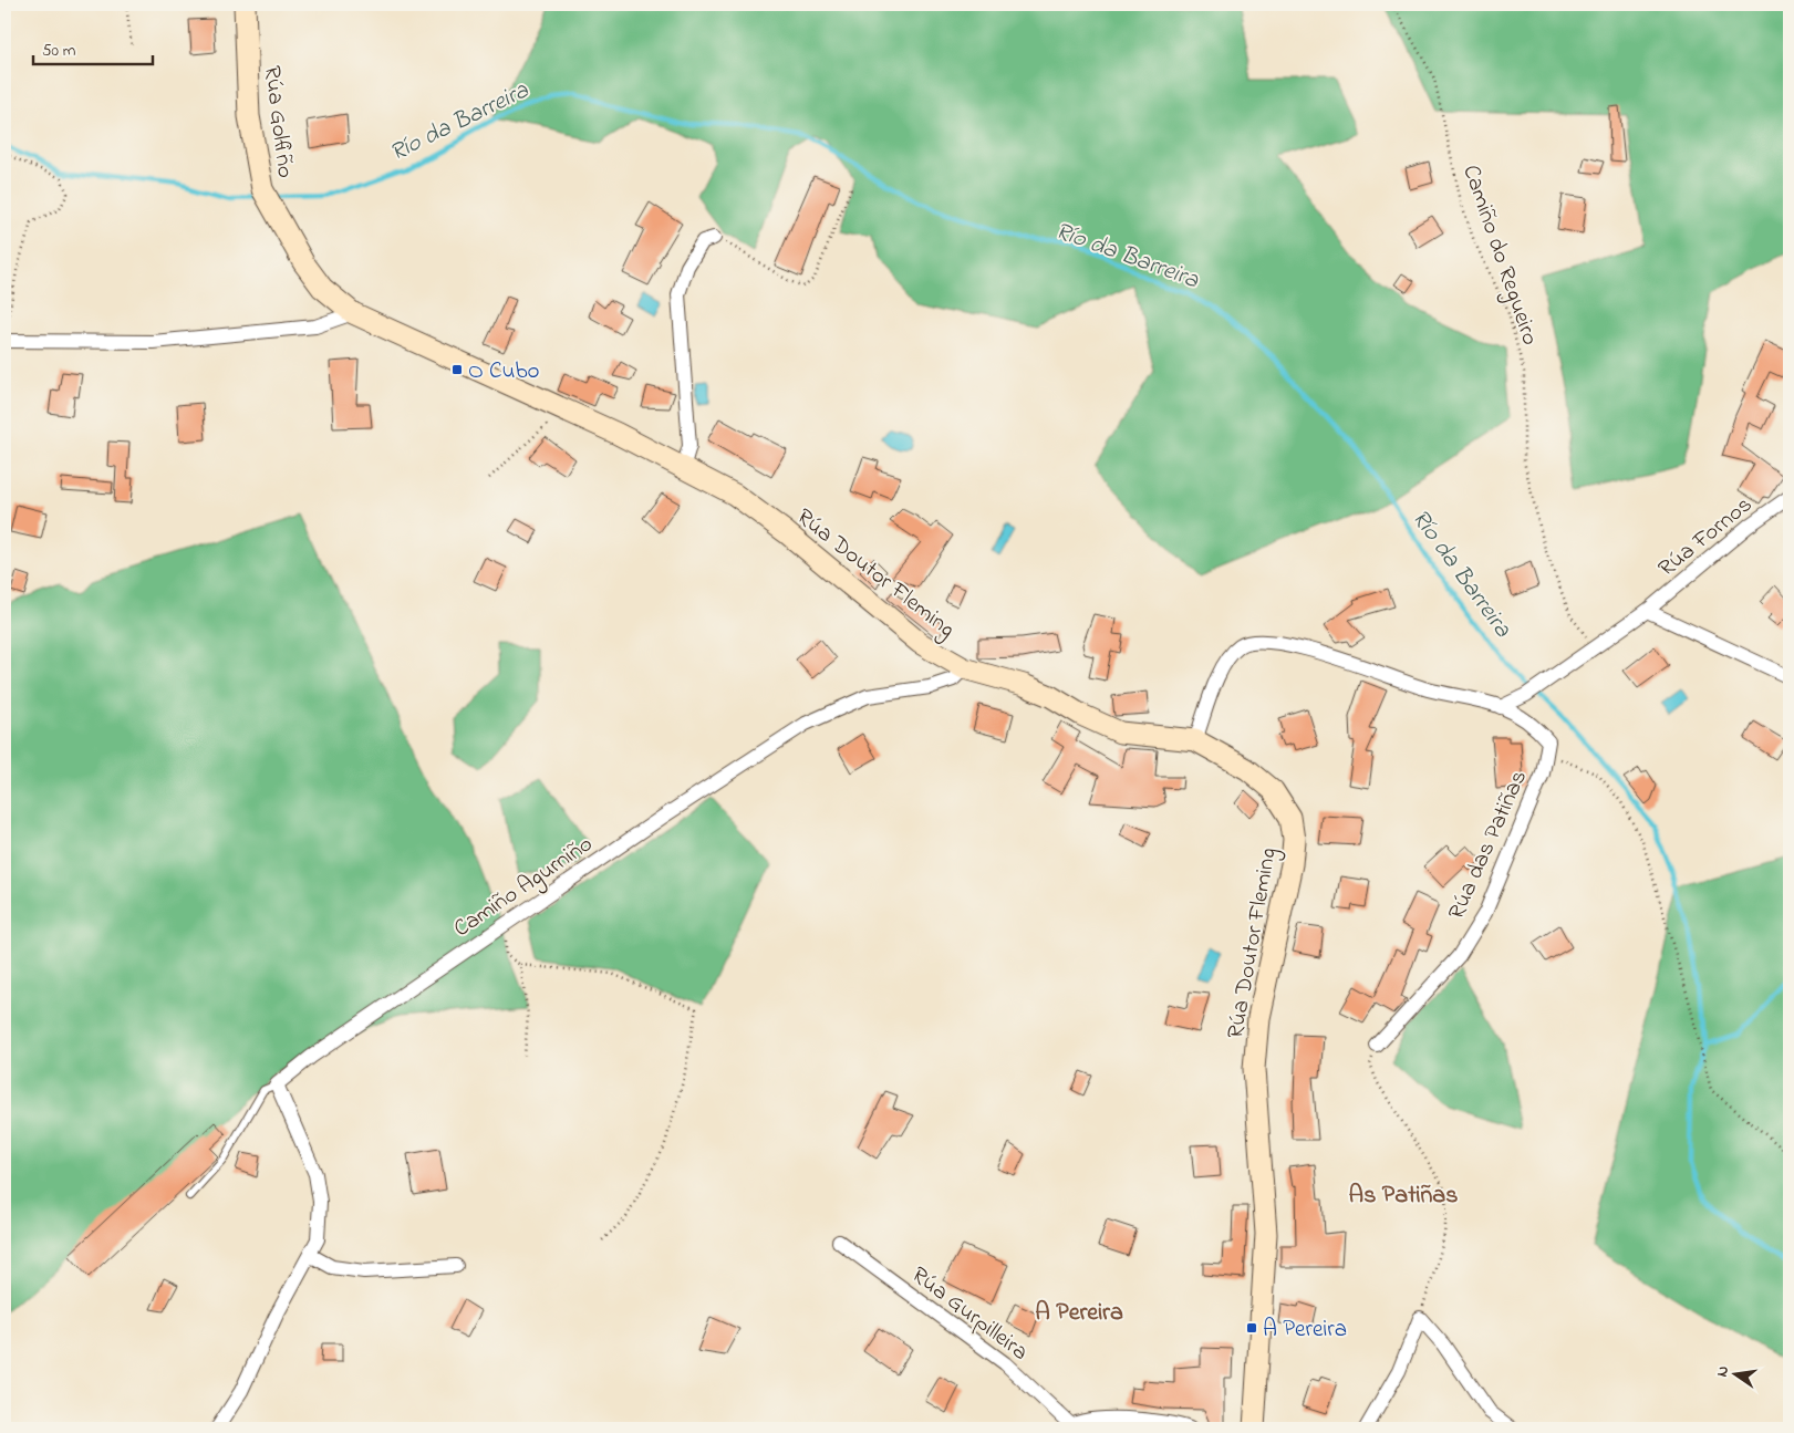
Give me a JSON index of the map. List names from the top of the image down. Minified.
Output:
{"streets":{"main road":["Rúa Golfiño","Rúa Doutor Fleming"],"street":["Rúa Fornos","Rúa das Patiñas","Camiño Agurniño","Rúa Gurpilleira"],"path":["Camiño do Regueiro"]},"crossings":[["Rúa Golfiño","Rúa Doutor Fleming"],["Camiño do Regueiro","Rúa Fornos"],["Rúa Fornos","Rúa das Patiñas"],["Rúa Doutor Fleming","Rúa das Patiñas"],["Rúa Doutor Fleming","Camiño Agurniño"]],"districts":["As Patiñas","A Pereira"],"water":["Río da Barreira"],"places":{"transit":["O Cubo","A Pereira"]},"scale_bar":"50 m","north":"left"}
